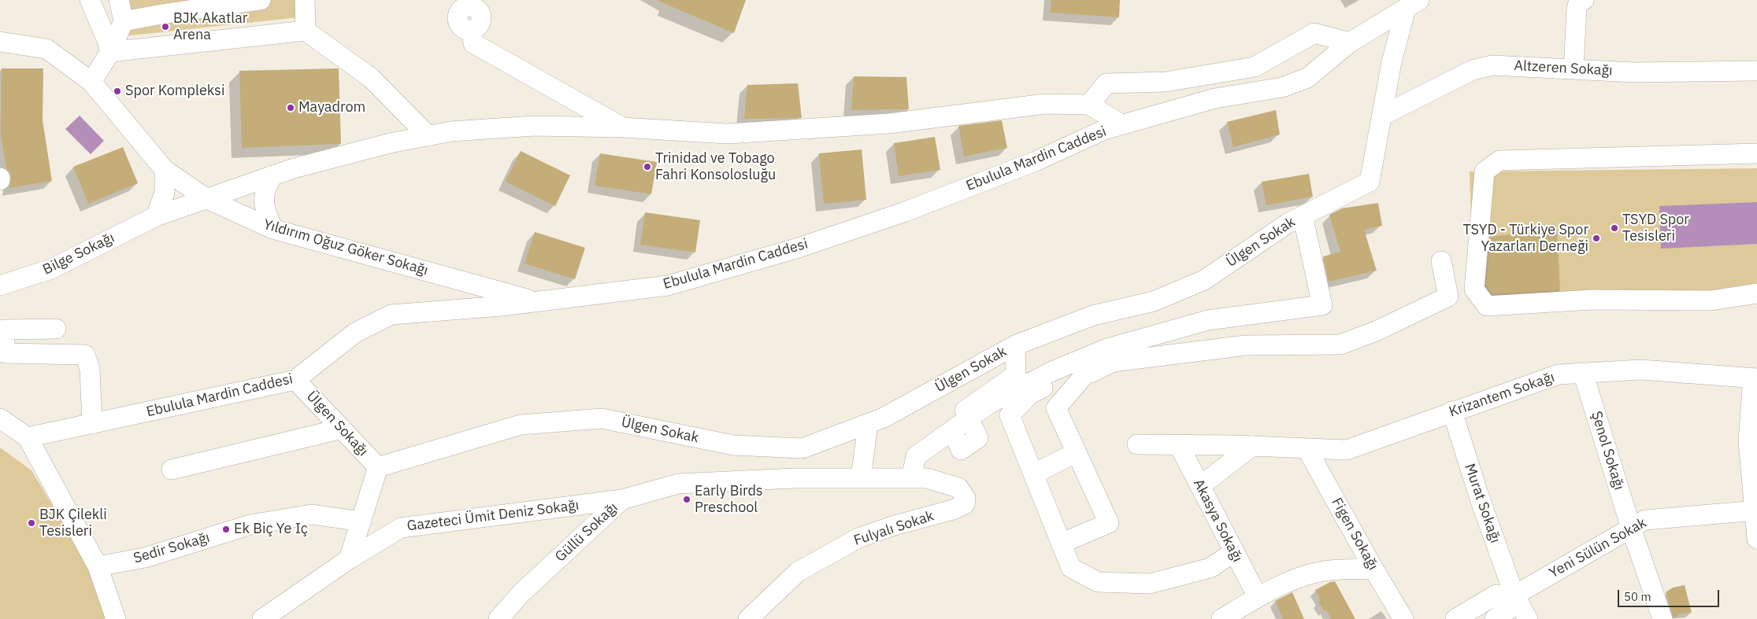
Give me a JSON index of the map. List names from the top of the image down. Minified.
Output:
{"streets":{"street":["Altzeren Sokağı","Ebulula Mardin Caddesi","Ülgen Sokak","Yıldırım Oğuz Göker Sokağı","Bilge Sokağı","Krizantem Sokağı","Ülgen Sokağı","Şenol Sokağı","Murat Sokağı","Gazeteci Ümit Deniz Sokağı","Akasya Sokağı","Fulyalı Sokak","Güllü Sokağı","Figen Sokağı","Sedir Sokağı","Yeni Sülün Sokak"]},"crossings":[["Altzeren Sokağı","Ülgen Sokak"],["Ebulula Mardin Caddesi","Ülgen Sokak"],["Ebulula Mardin Caddesi","Yıldırım Oğuz Göker Sokağı"],["Ebulula Mardin Caddesi","Ülgen Sokağı"],["Ülgen Sokak","Ülgen Sokağı"],["Yıldırım Oğuz Göker Sokağı","Bilge Sokağı"],["Krizantem Sokağı","Şenol Sokağı"],["Krizantem Sokağı","Murat Sokağı"],["Krizantem Sokağı","Akasya Sokağı"],["Krizantem Sokağı","Figen Sokağı"],["Şenol Sokağı","Yeni Sülün Sokak"],["Murat Sokağı","Yeni Sülün Sokak"],["Gazeteci Ümit Deniz Sokağı","Güllü Sokağı"],["Fulyalı Sokak","Güllü Sokağı"]],"places":["BJK Akatlar Arena","Spor Kompleksi","Mayadrom","Trinidad ve Tobago Fahri Konsolosluğu","TSYD Spor Tesisleri","TSYD - Türkiye Spor Yazarları Derneği","Early Birds Preschool","BJK Çilekli Tesisleri","Ek Biç Ye Iç"],"scale_bar":"50 m"}
